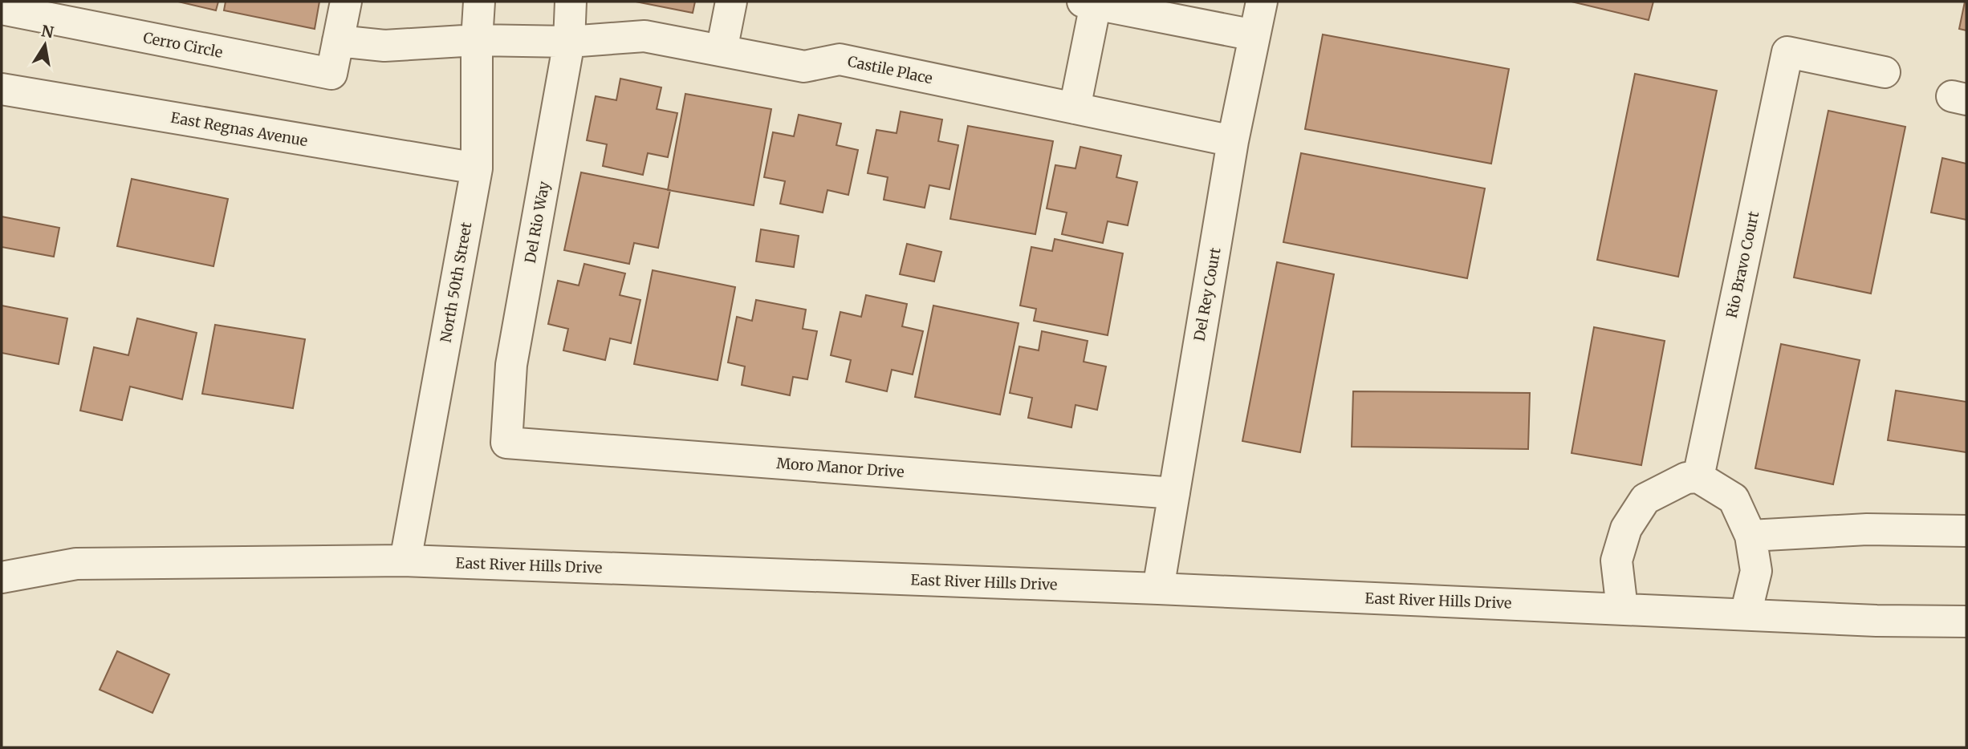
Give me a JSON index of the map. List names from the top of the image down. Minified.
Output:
{"streets":{"street":["Cerro Circle","Castile Place","East Regnas Avenue","Del Rio Way","Rio Bravo Court","North 50th Street","Del Rey Court","Moro Manor Drive","East River Hills Drive"]},"crossings":[["Castile Place","Del Rio Way"],["Castile Place","North 50th Street"],["Castile Place","Del Rey Court"],["East Regnas Avenue","North 50th Street"],["Del Rio Way","Moro Manor Drive"],["Rio Bravo Court","East River Hills Drive"],["North 50th Street","East River Hills Drive"],["Del Rey Court","Moro Manor Drive"],["Del Rey Court","East River Hills Drive"]],"north":"top"}
